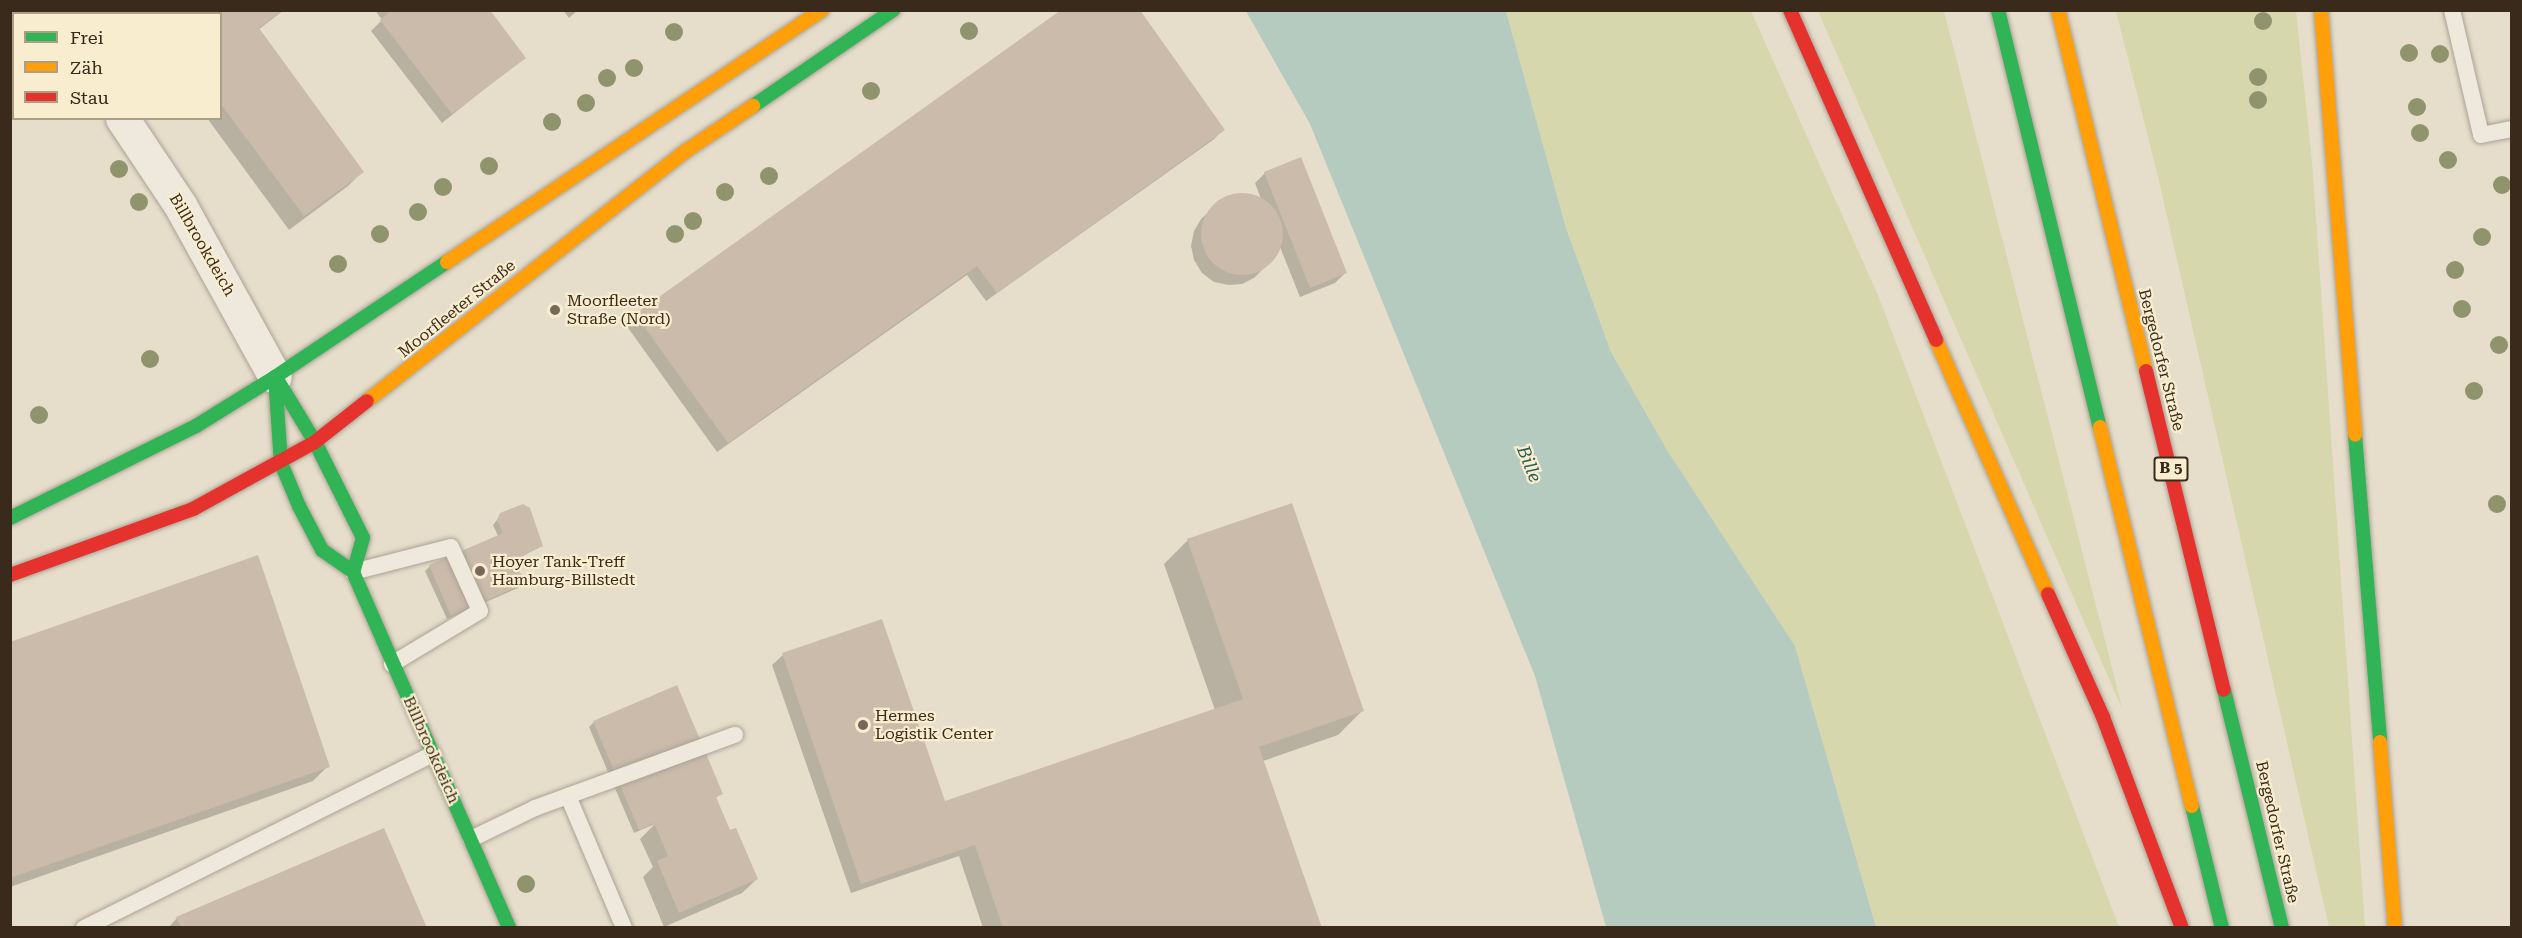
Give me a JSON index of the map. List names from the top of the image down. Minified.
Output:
{"streets":{"main road":["Billbrookdeich","Moorfleeter Straße","Bergedorfer Straße","B 5"]},"crossings":[["Billbrookdeich","Moorfleeter Straße"]],"water":["Bille"],"places":["Moorfleeter Straße (Nord)","Hoyer Tank-Treff Hamburg-Billstedt","Hermes Logistik Center"],"legend":["Frei","Zäh","Stau"]}
